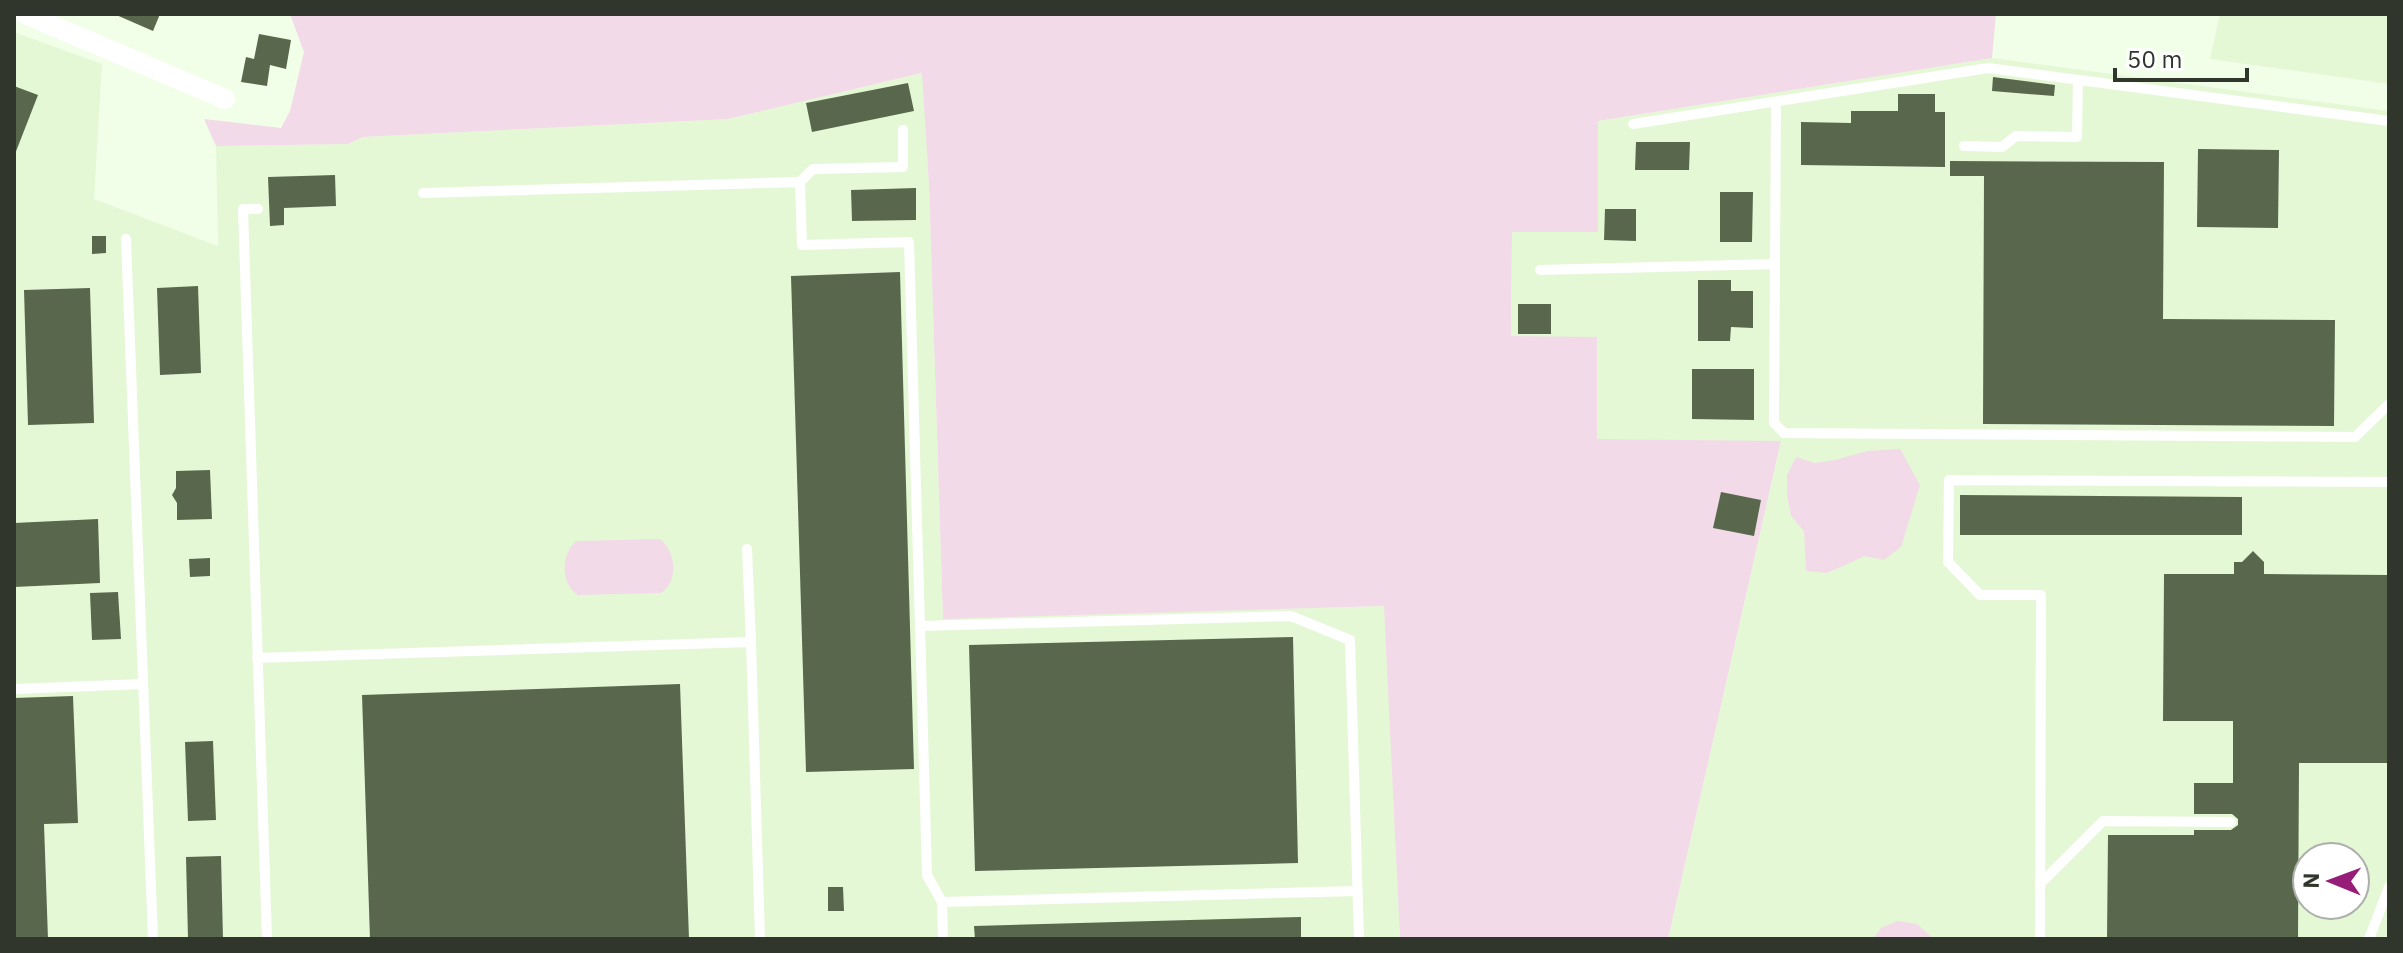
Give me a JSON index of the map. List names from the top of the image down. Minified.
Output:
{"scale_bar":"50 m","north":"left"}
